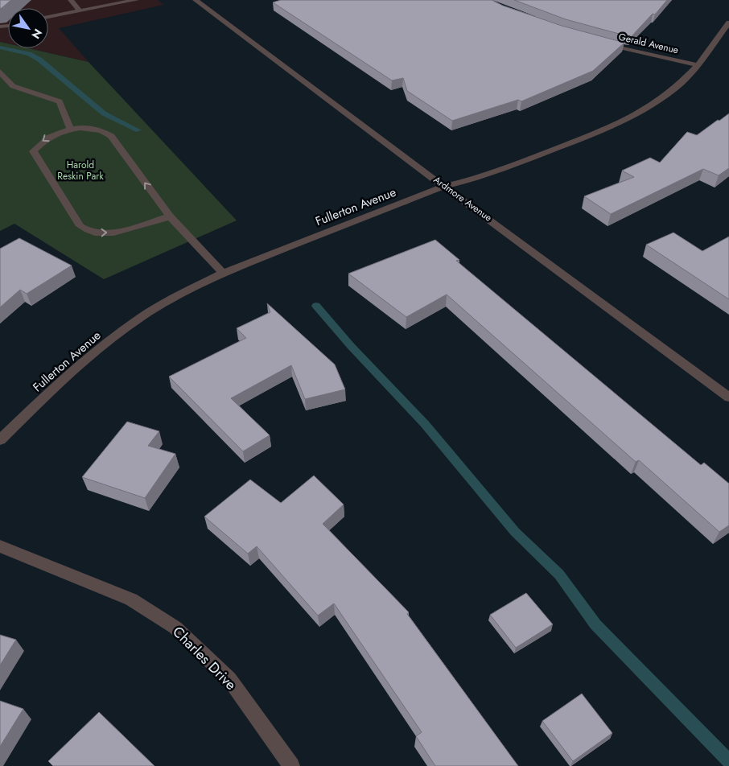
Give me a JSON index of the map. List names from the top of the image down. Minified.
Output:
{"streets":{"street":["Gerald Avenue","Ardmore Avenue","Fullerton Avenue","Charles Drive"]},"crossings":[["Gerald Avenue","Fullerton Avenue"],["Ardmore Avenue","Fullerton Avenue"]],"parks":["Harold Reskin Park"],"north":"bottom right"}
